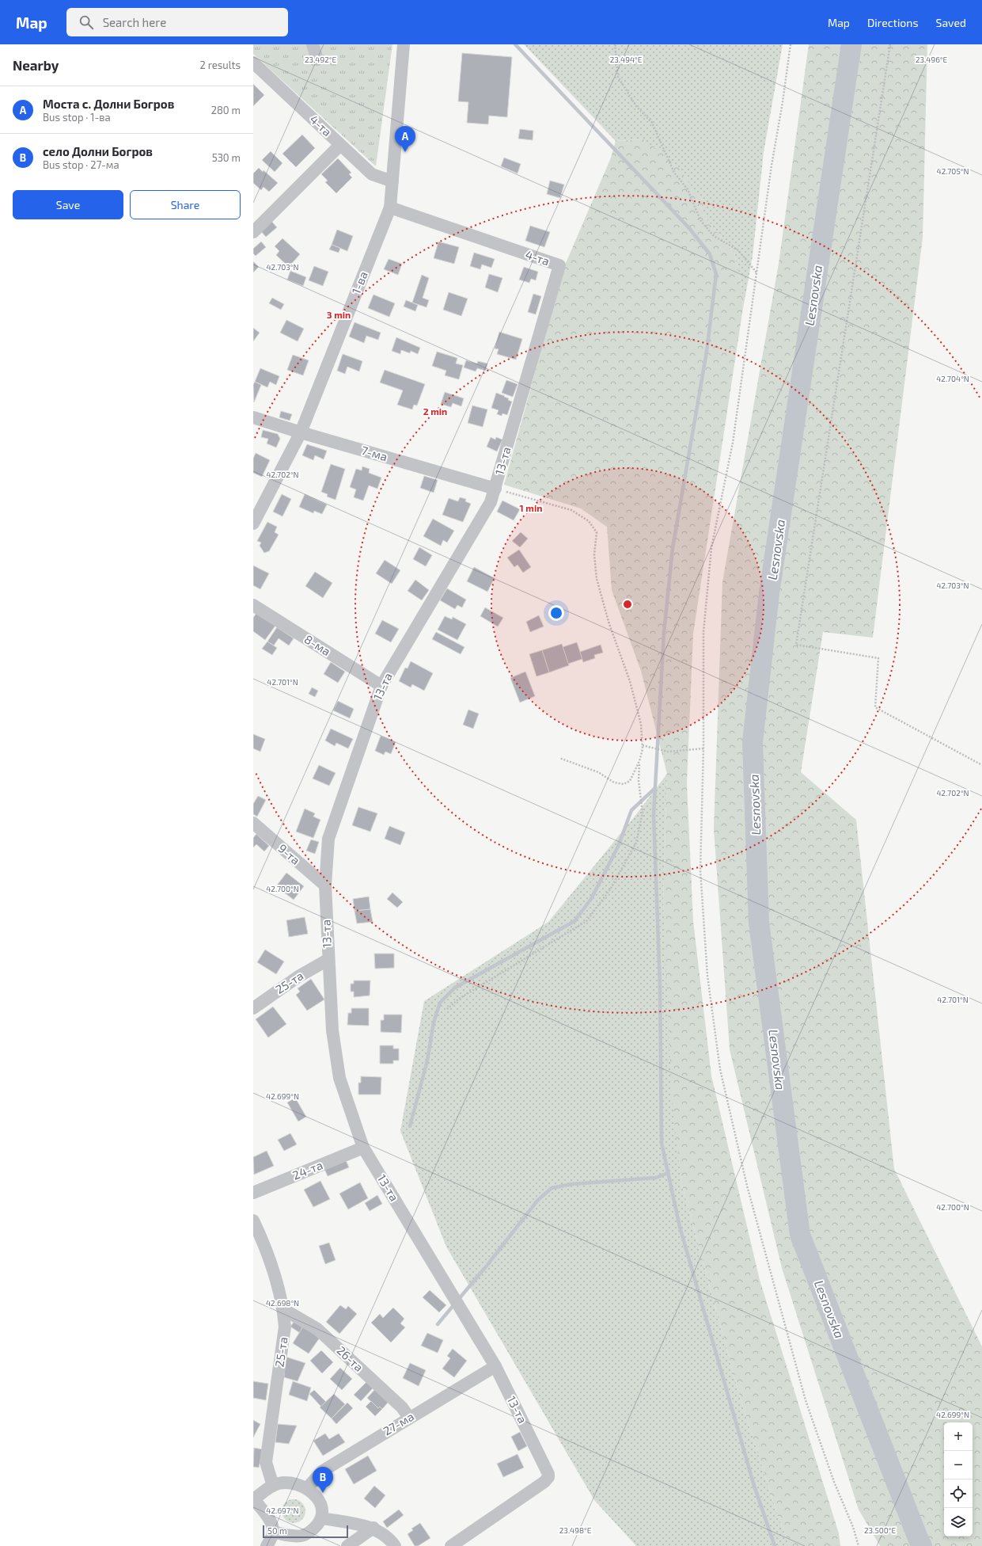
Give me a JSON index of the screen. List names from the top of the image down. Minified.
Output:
{"streets":{"street":["4-та","1-ва","7-ма","13-та","8-ма","9-та","25-та","24-та","26-та","27-ма"]},"crossings":[["4-та","1-ва"],["4-та","13-та"],["1-ва","7-ма"],["7-ма","13-та"],["13-та","8-ма"],["13-та","9-та"],["13-та","25-та"],["13-та","24-та"],["13-та","27-ма"],["25-та","26-та"],["25-та","27-ма"],["26-та","27-ма"]],"water":["Lesnovska"],"scale_bar":"50 m","page":{"header":"Map","search":"Search here","nav":["Map","Directions","Saved"],"heading":["Nearby","2 results"],"list":[{"mark":"A","name":"Моста с. Долни Богров","note":"Bus stop · 1-ва","value":"280 m"},{"mark":"B","name":"село Долни Богров","note":"Bus stop · 27-ма","value":"530 m"}],"pins":["A","B"],"buttons":["Save","Share"],"map_buttons":["+","−"],"scale":"50 m"},"coordinates":["23.494°E","23.492°E","23.496°E","42.705°N","42.703°N","42.704°N","42.702°N","42.701°N","42.700°N","42.699°N","42.698°N","42.697°N","23.498°E","23.500°E"],"rings":["3 min","2 min","1 min"]}
